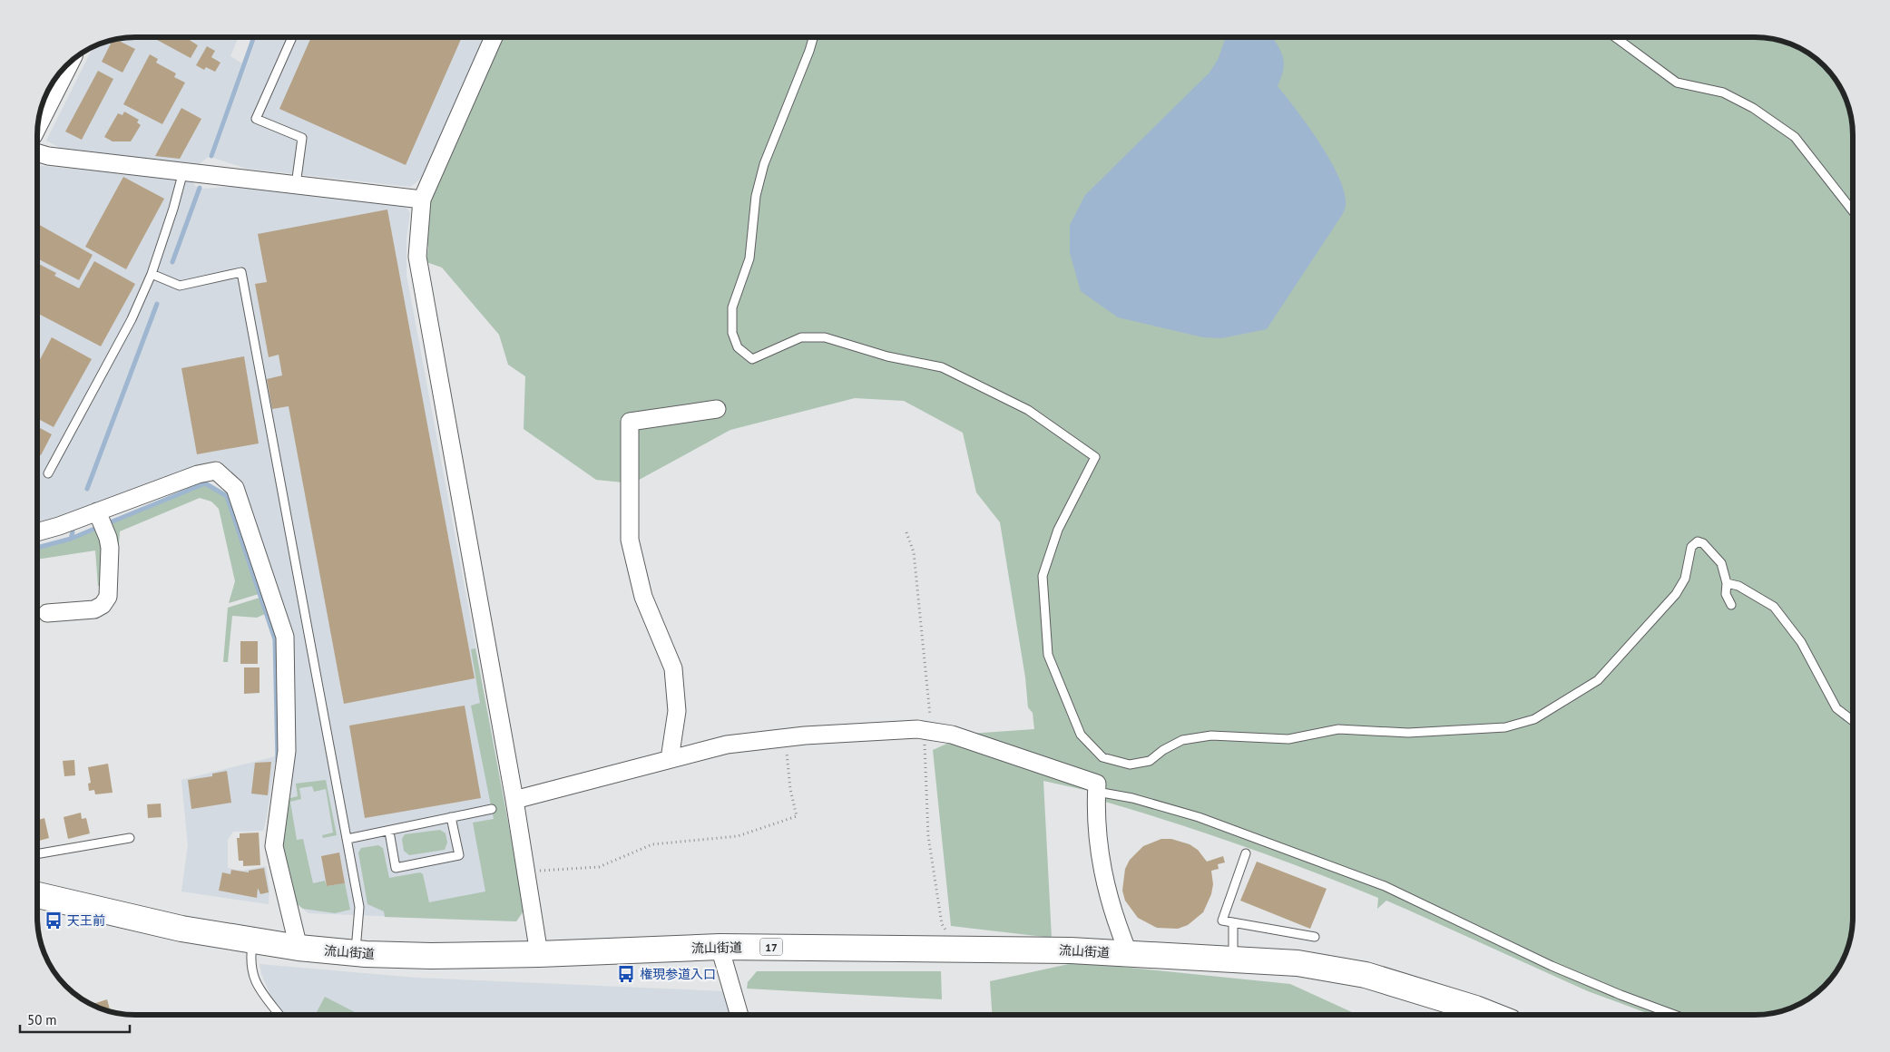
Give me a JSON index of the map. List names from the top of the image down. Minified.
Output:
{"streets":{"main road":["17","流山街道"]},"places":{"bus stop":["天王前","権現参道入口"]},"scale_bar":"50 m"}
